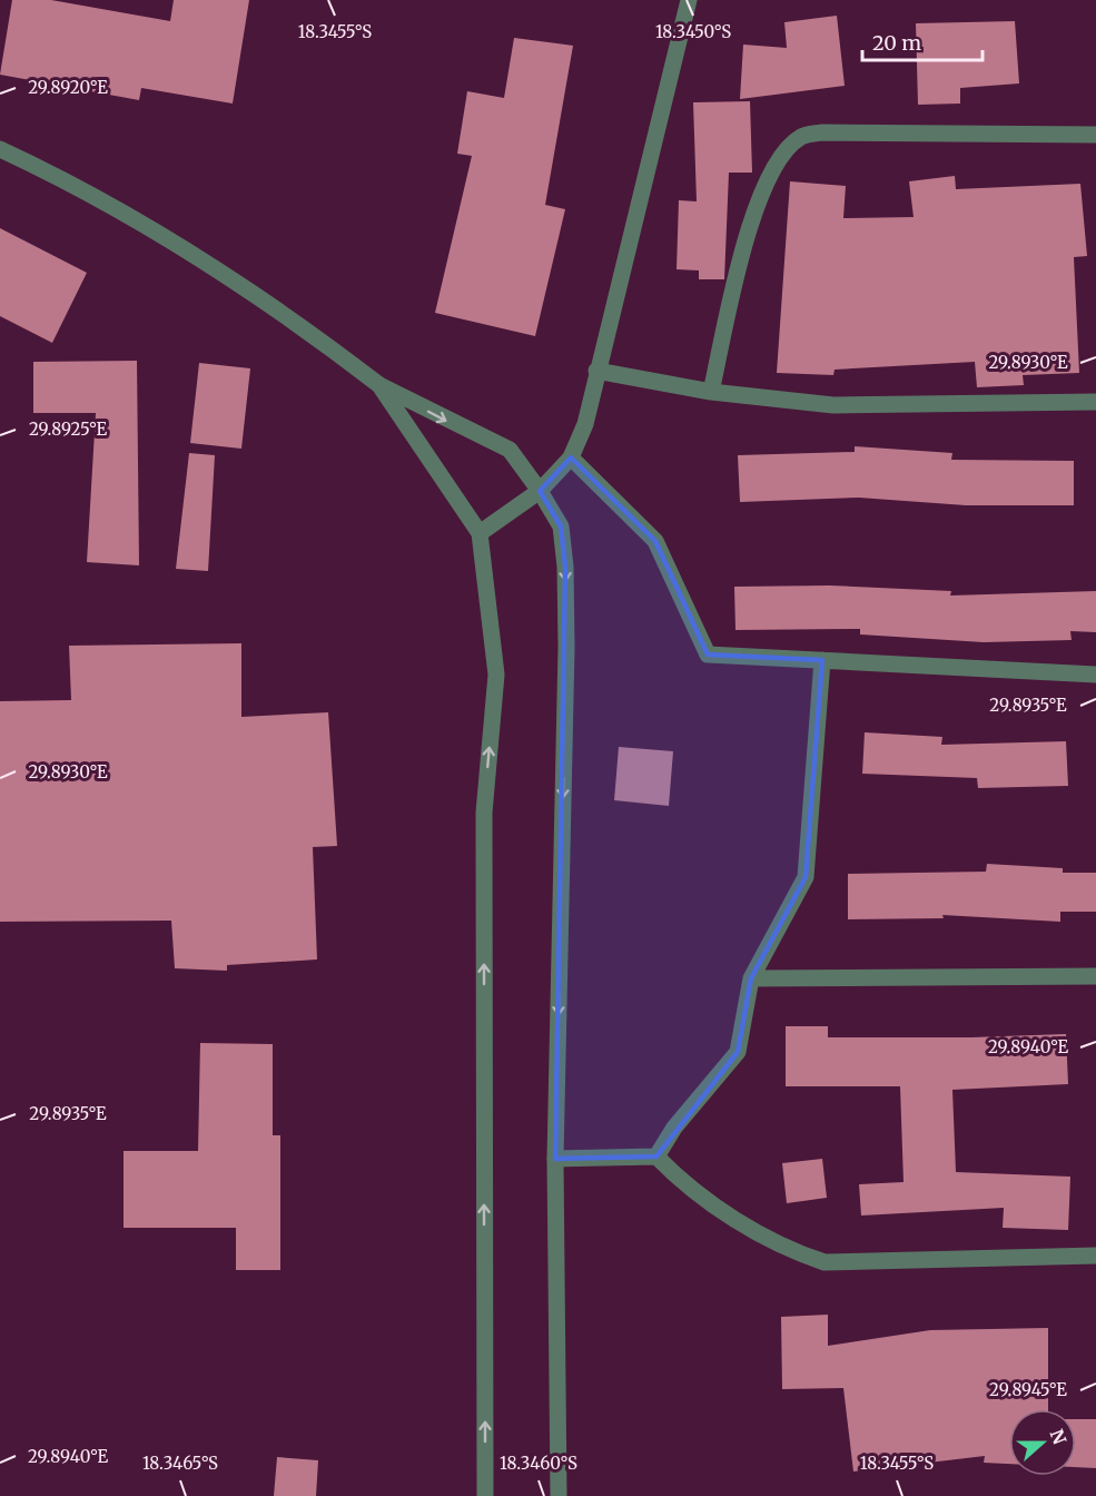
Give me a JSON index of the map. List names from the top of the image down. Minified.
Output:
{"scale_bar":"20 m","north":"right","coordinates":["18.3455°S","18.3450°S","29.8920°E","29.8930°E","29.8925°E","29.8935°E","29.8940°E","29.8945°E","18.3465°S","18.3460°S"]}
